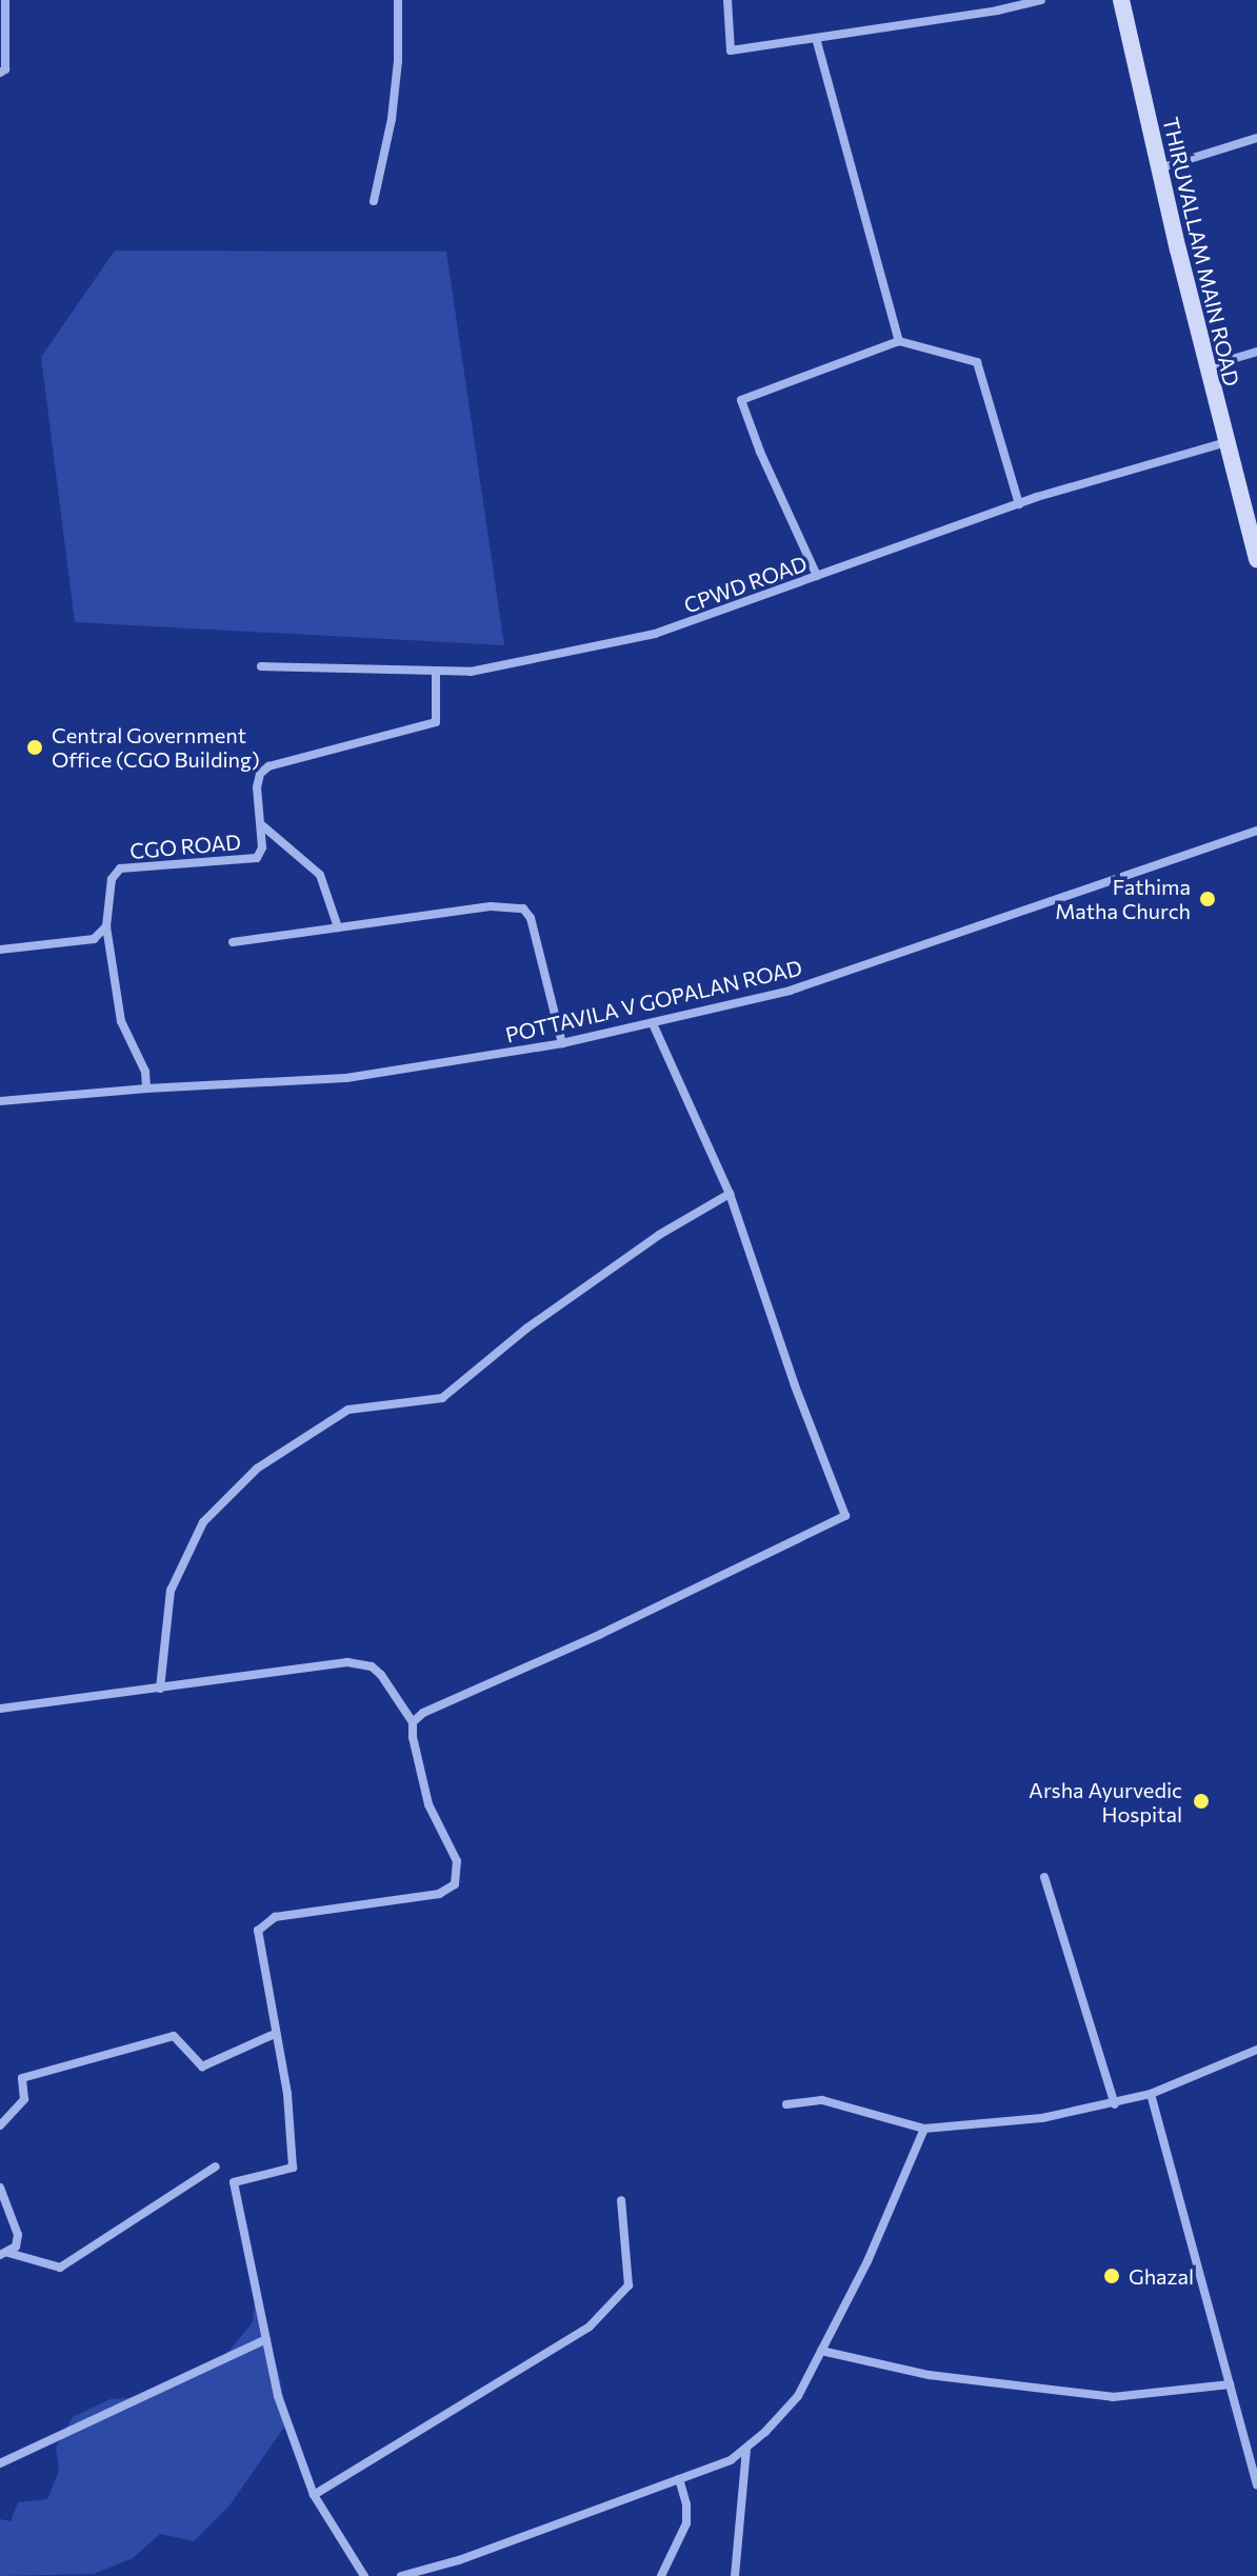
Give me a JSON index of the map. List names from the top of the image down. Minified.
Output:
{"streets":{"main road":["THIRUVALLAM MAIN ROAD"],"street":["CPWD ROAD","CGO ROAD","POTTAVILA V GOPALAN ROAD"]},"crossings":[["THIRUVALLAM MAIN ROAD","CPWD ROAD"],["CPWD ROAD","CGO ROAD"]],"places":["Central Government Office (CGO Building)","Fathima Matha Church","Arsha Ayurvedic Hospital","Ghazal"]}
